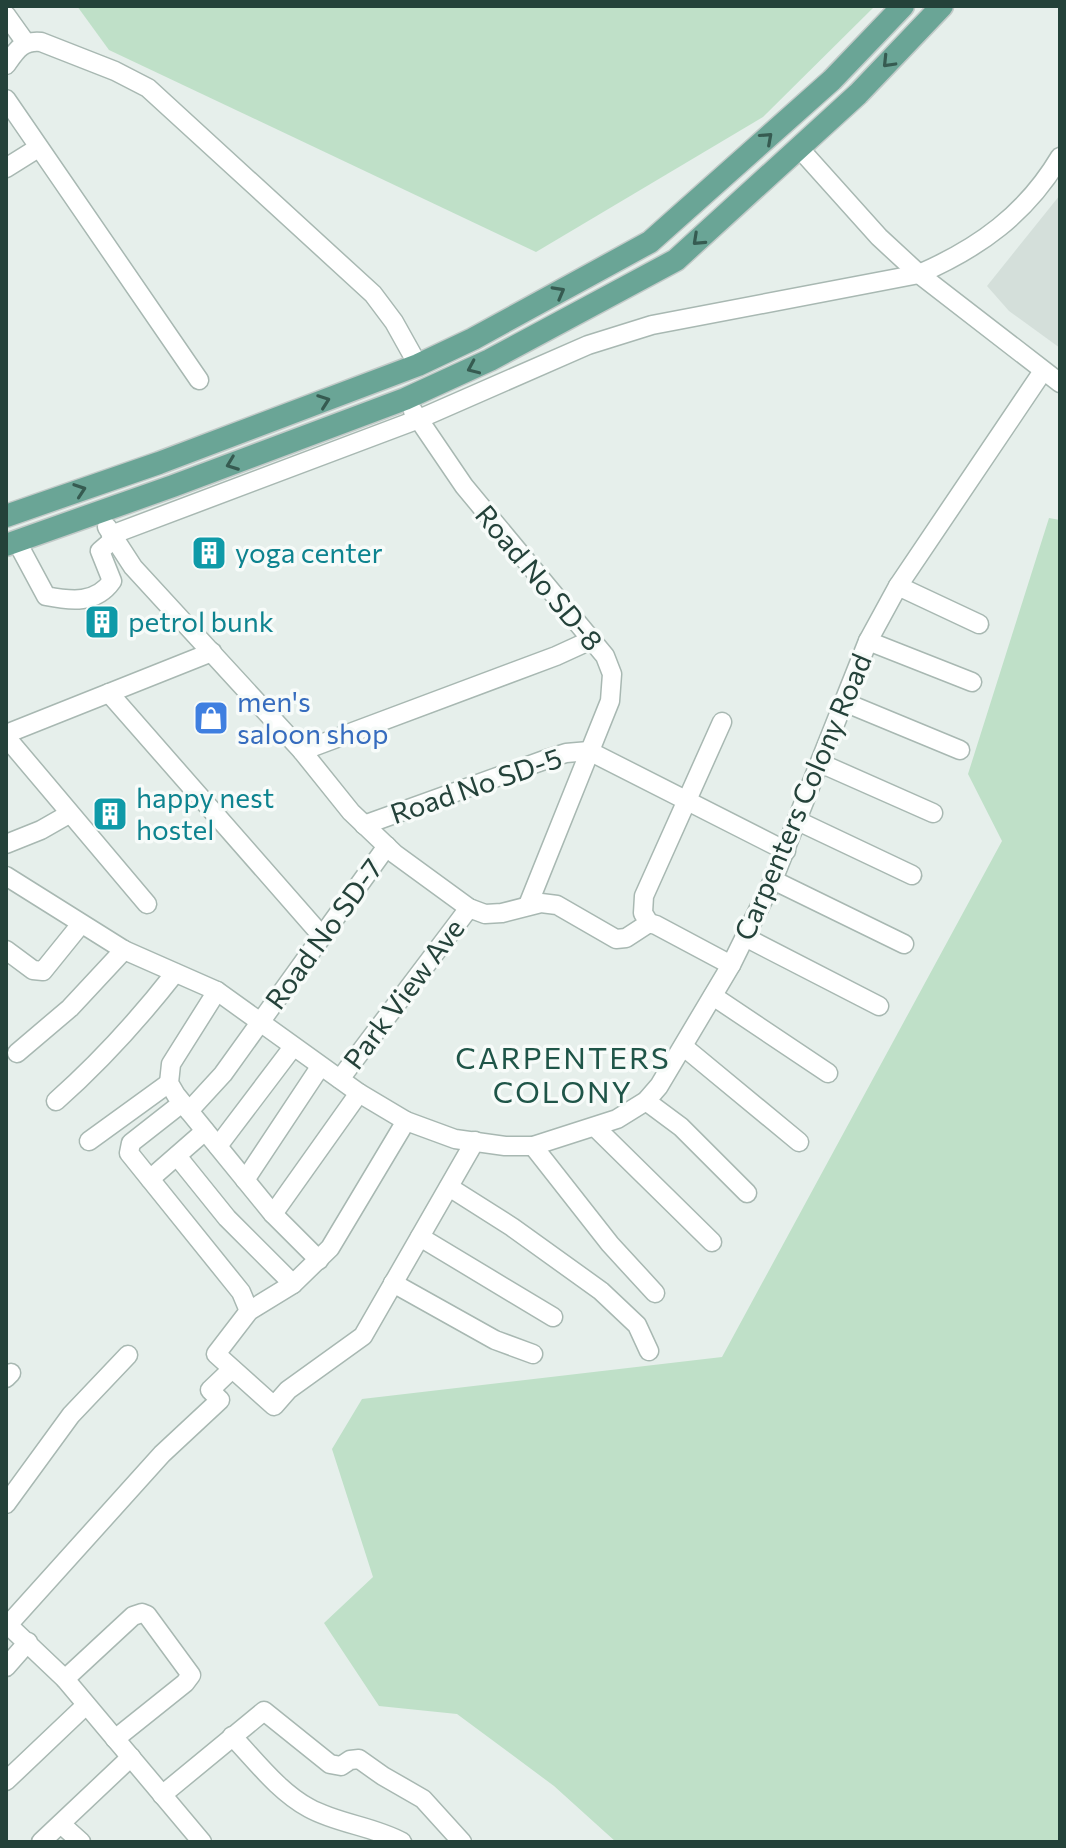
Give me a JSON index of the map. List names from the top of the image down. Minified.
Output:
{"streets":{"street":["Road No SD-8","Road No SD-5","Carpenters Colony Road","Road No SD-7","Park View Ave"]},"crossings":[["Road No SD-8","Road No SD-5"],["Carpenters Colony Road","Road No SD-7"],["Carpenters Colony Road","Park View Ave"]],"districts":["CARPENTERS COLONY"],"places":{"building":["yoga center","petrol bunk","happy nest hostel"],"shop":["men's saloon shop"]}}
